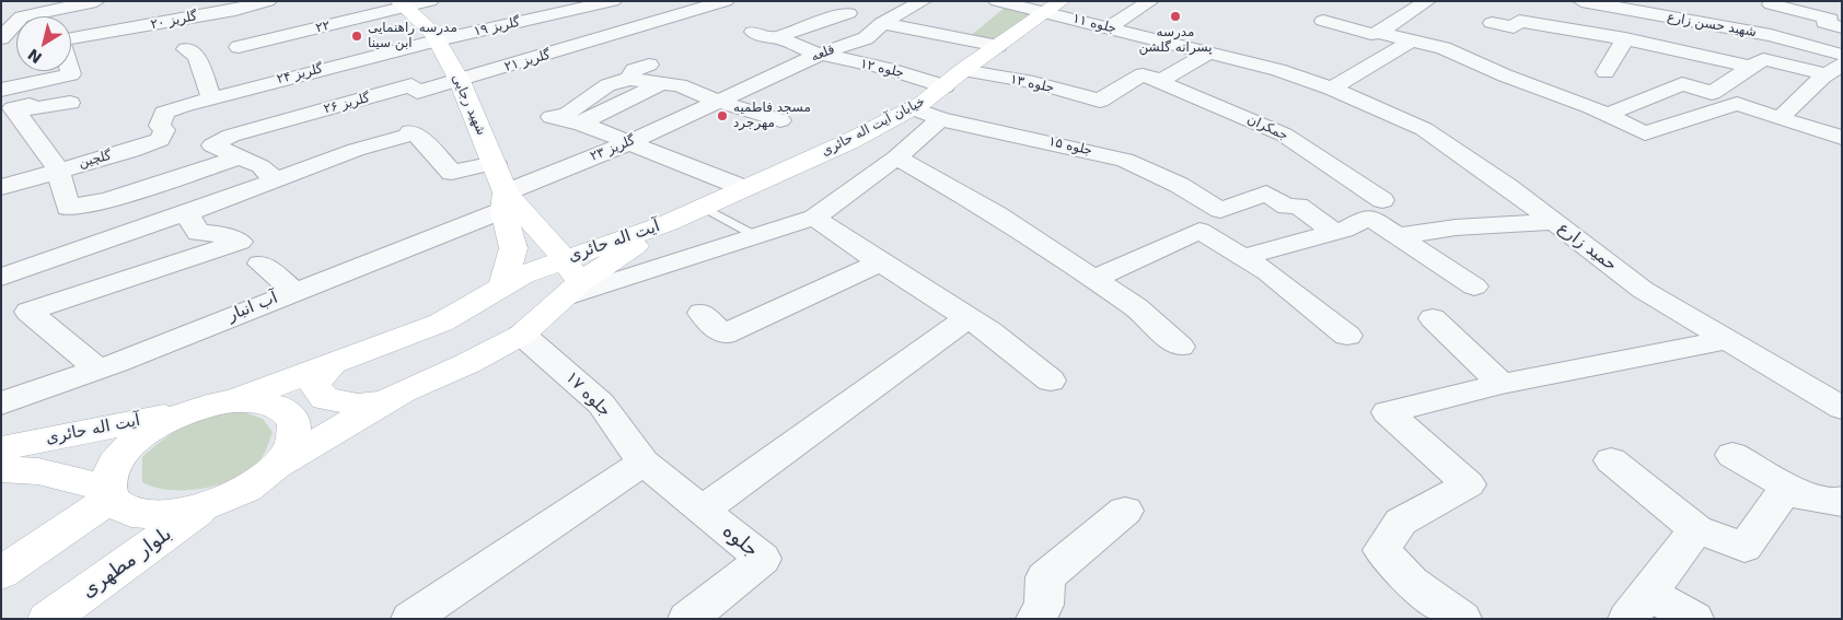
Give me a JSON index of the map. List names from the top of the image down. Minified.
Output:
{"streets":{"main road":["شهید رجایی","خیابان آیت اله حائری","آیت اله حائری","بلوار مطهری"],"street":["گلریز ۲۰","جلوه ۱۱","شهید حسن زارع","۲۲","گلریز ۱۹","قلعه","گلریز ۲۱","جلوه ۱۲","گلریز ۲۴","جلوه ۱۳","گلریز ۲۶","جمکران","جلوه ۱۵","گلریز ۲۳","گلچین","حمید زارع","آب انبار","جلوه ۱۷","جلوه"]},"crossings":[["جلوه ۱۱","خیابان آیت اله حائری"],["جلوه ۱۱","حمید زارع"],["۲۲","شهید رجایی"],["گلریز ۱۹","گلریز ۲۴"],["گلریز ۱۹","شهید رجایی"],["قلعه","جلوه ۱۲"],["قلعه","گلریز ۲۳"],["گلریز ۲۱","گلریز ۲۶"],["گلریز ۲۱","شهید رجایی"],["جلوه ۱۲","خیابان آیت اله حائری"],["گلریز ۲۴","شهید رجایی"],["گلریز ۲۴","گلچین"],["جلوه ۱۳","خیابان آیت اله حائری"],["جلوه ۱۳","جمکران"],["گلریز ۲۶","شهید رجایی"],["شهید رجایی","گلریز ۲۳"],["شهید رجایی","آیت اله حائری"],["شهید رجایی","آب انبار"],["خیابان آیت اله حائری","جلوه ۱۵"],["خیابان آیت اله حائری","آیت اله حائری"],["گلریز ۲۳","آب انبار"],["آیت اله حائری","جلوه ۱۷"],["جلوه ۱۷","جلوه"]],"places":["مدرسه پسرانه گلشن","مدرسه راهنمایی ابن سینا","مسجد فاطمیه مهرجرد"],"north":"bottom left"}
